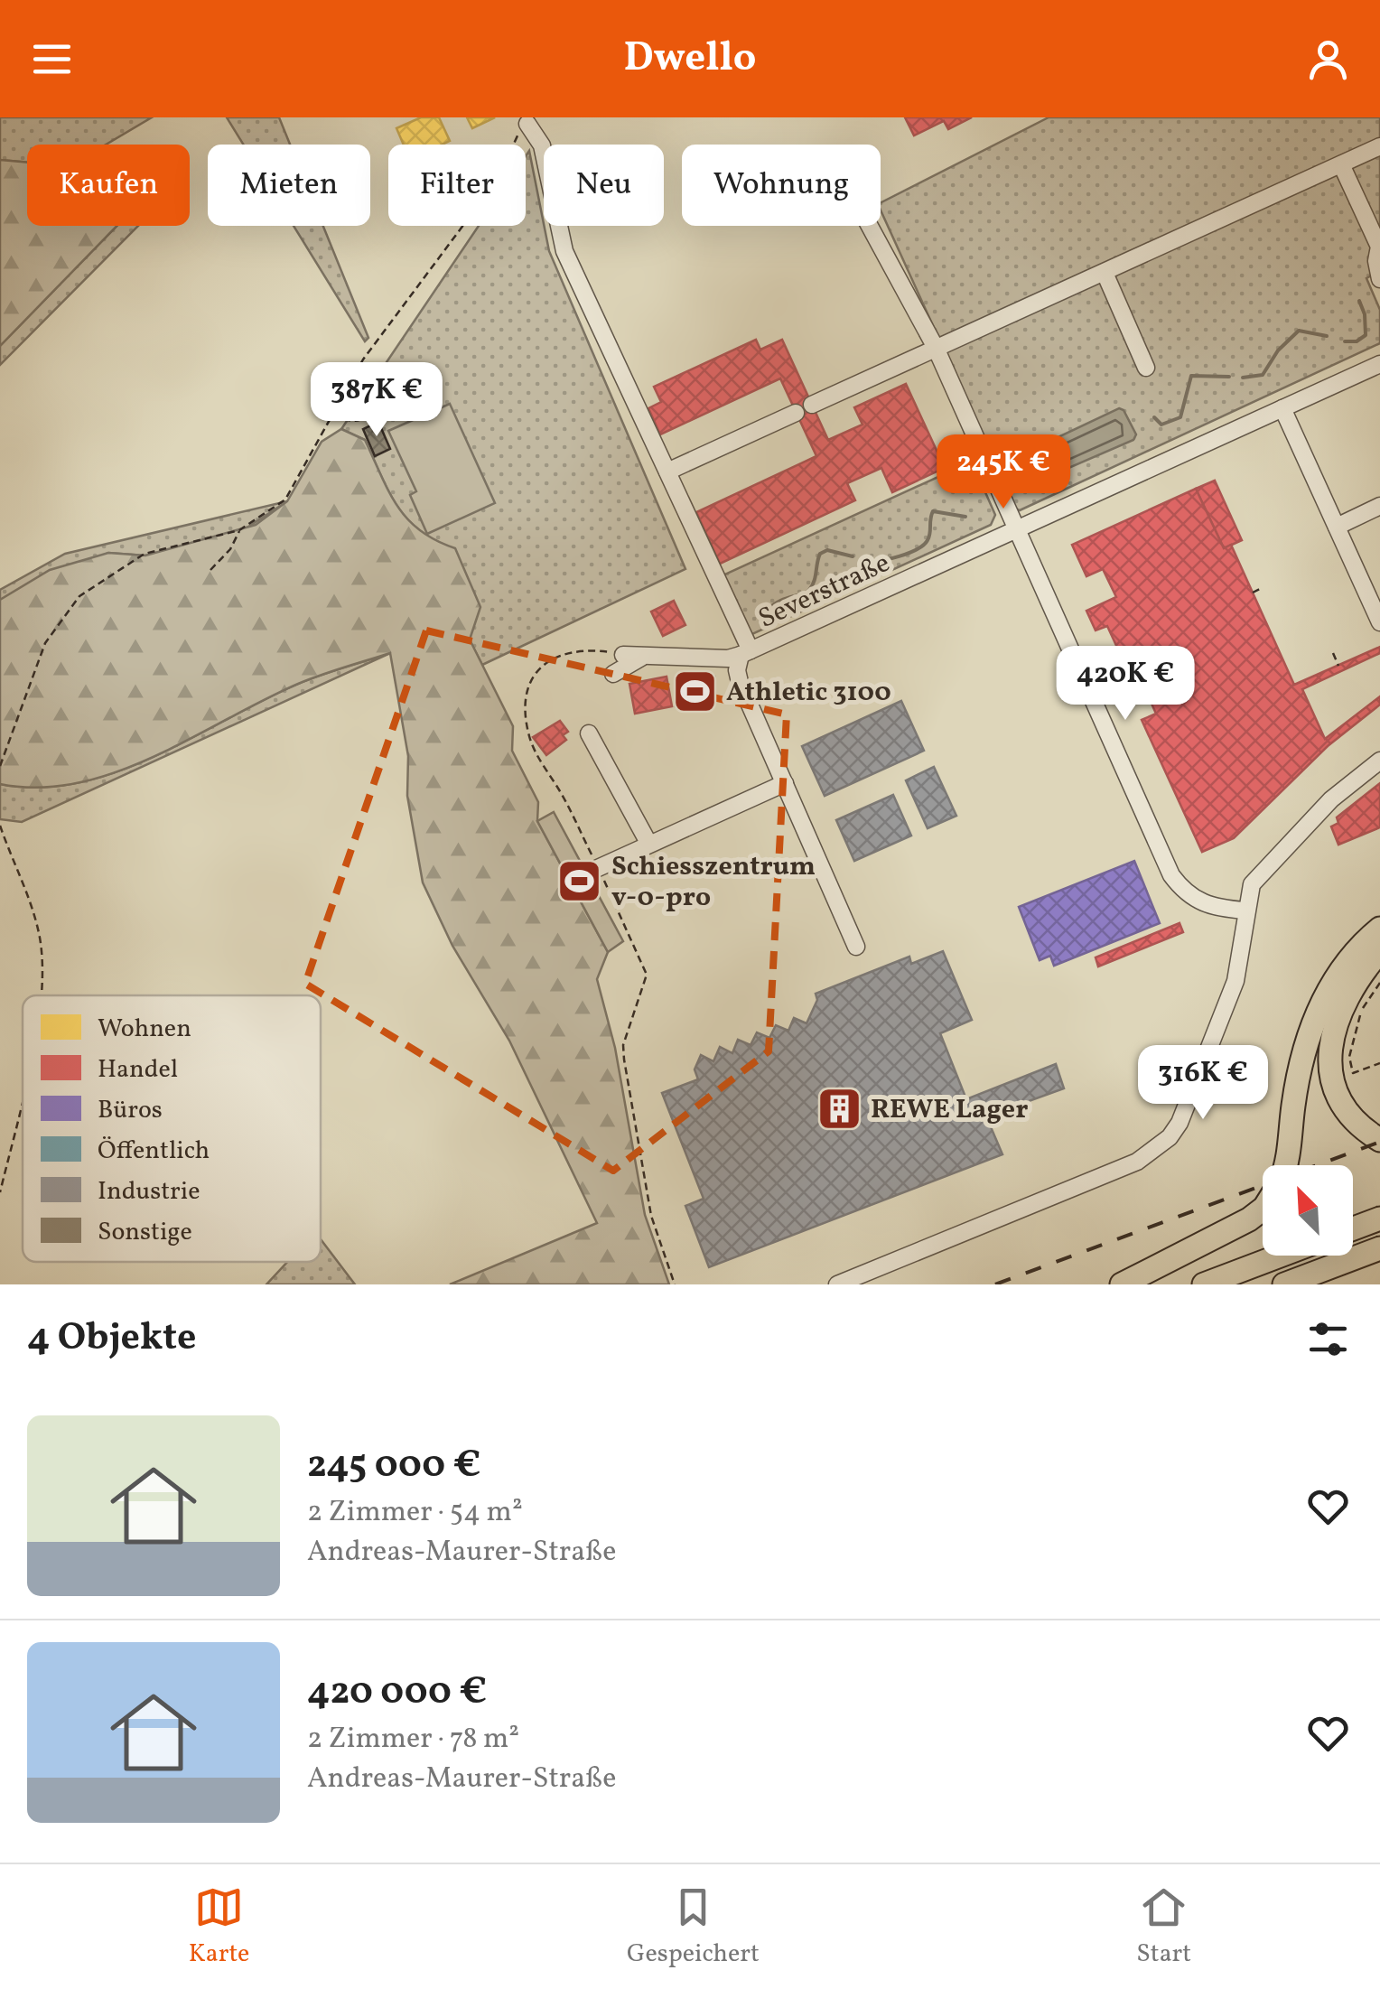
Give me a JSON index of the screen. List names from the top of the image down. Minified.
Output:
{"streets":{"street":["Severstraße"]},"places":{"sports":["Athletic 3100","Schiesszentrum v-0-pro"],"building":["REWE Lager"]},"legend":["Wohnen","Handel","Büros","Öffentlich","Industrie","Sonstige"],"north":"top left","page":{"header":"Dwello","chip":["Kaufen","Mieten","Filter","Neu","Wohnung"],"price":["387K €","245K €","420K €","316K €"],"heading":"4 Objekte","list":[{"name":"245 000 €","note":"2 Zimmer · 54 m² · Andreas-Maurer-Straße"},{"name":"420 000 €","note":"2 Zimmer · 78 m² · Andreas-Maurer-Straße"}],"tabs":["Karte","Gespeichert","Start"]}}
